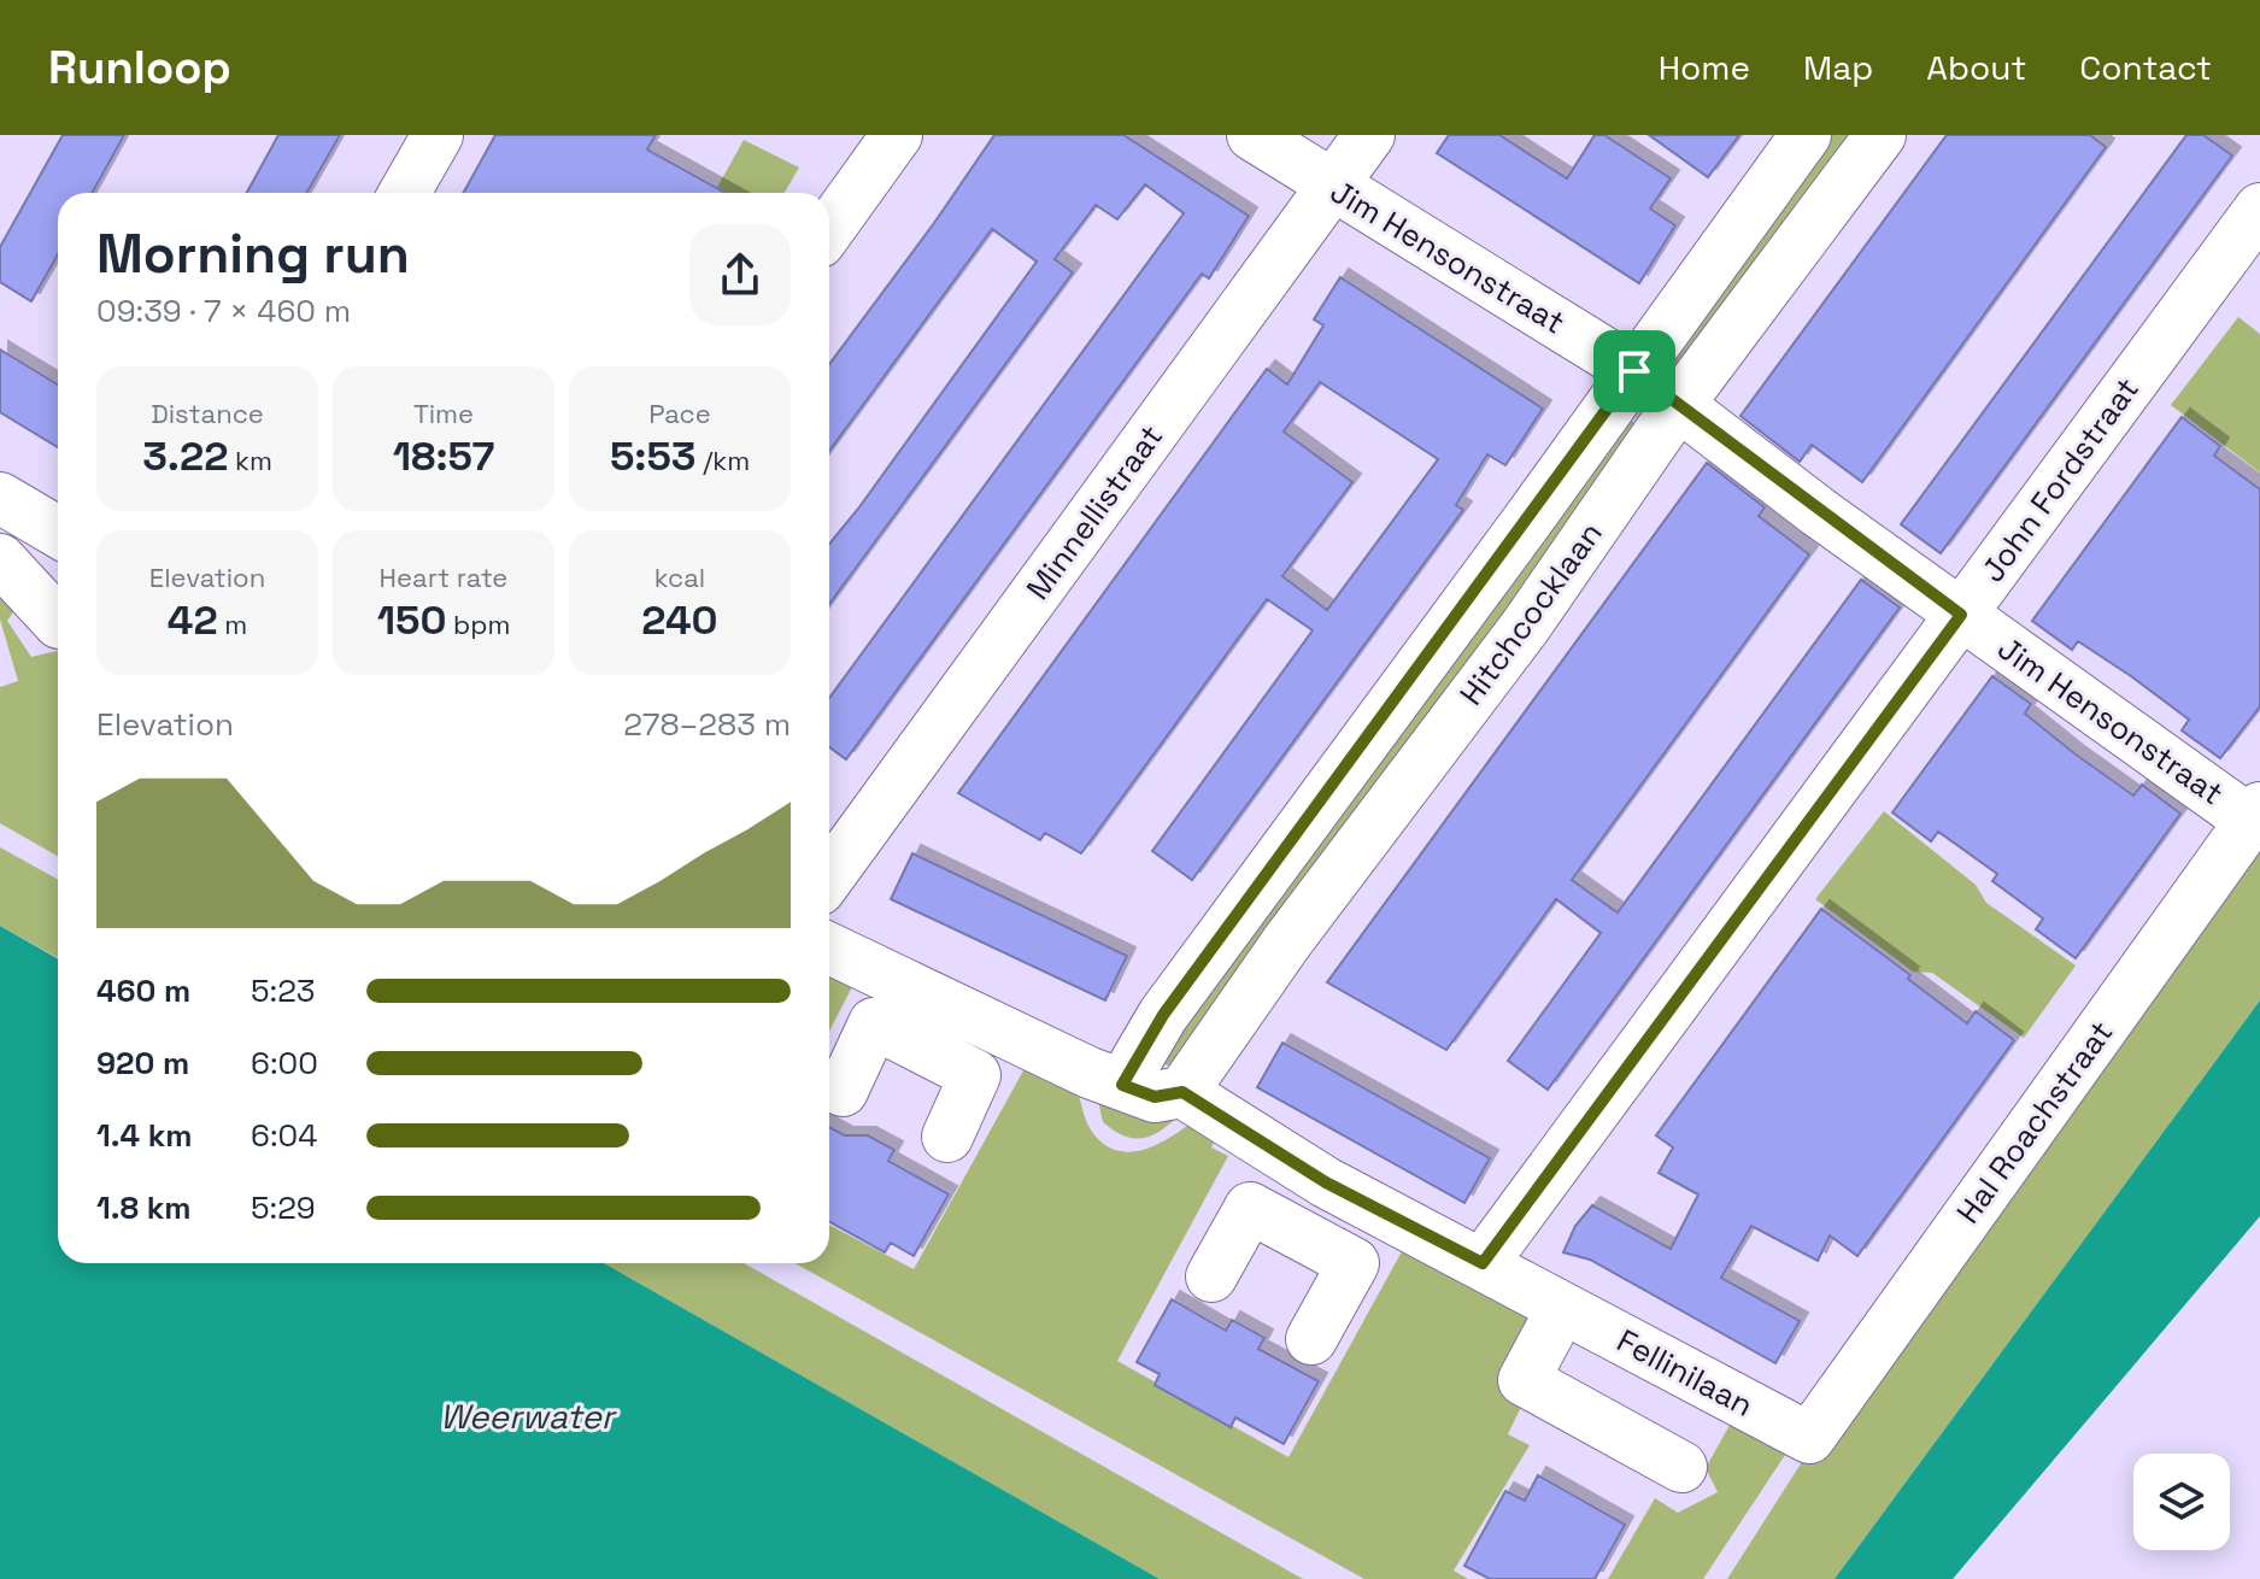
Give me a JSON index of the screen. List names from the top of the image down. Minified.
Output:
{"streets":{"street":["Jim Hensonstraat","John Fordstraat","Minnellistraat","Hitchcocklaan","Hal Roachstraat","Fellinilaan"]},"crossings":[["Jim Hensonstraat","John Fordstraat"],["Jim Hensonstraat","Minnellistraat"],["Jim Hensonstraat","Hitchcocklaan"],["Jim Hensonstraat","Hal Roachstraat"],["John Fordstraat","Fellinilaan"],["Hitchcocklaan","Fellinilaan"],["Hal Roachstraat","Fellinilaan"]],"water":["Weerwater"],"page":{"header":"Runloop","nav":["Home","Map","About","Contact"],"heading":["Morning run","09:39 · 7 × 460 m"],"stats":[["Distance","3.22 km"],["Time","18:57"],["Pace","5:53 /km"],["Elevation","42 m"],["Heart rate","150 bpm"],["kcal","240"]],"chart":["Elevation","278–283 m"],"list":[{"name":"460 m","note":"5:23"},{"name":"920 m","note":"6:00"},{"name":"1.4 km","note":"6:04"},{"name":"1.8 km","note":"5:29"}]}}
